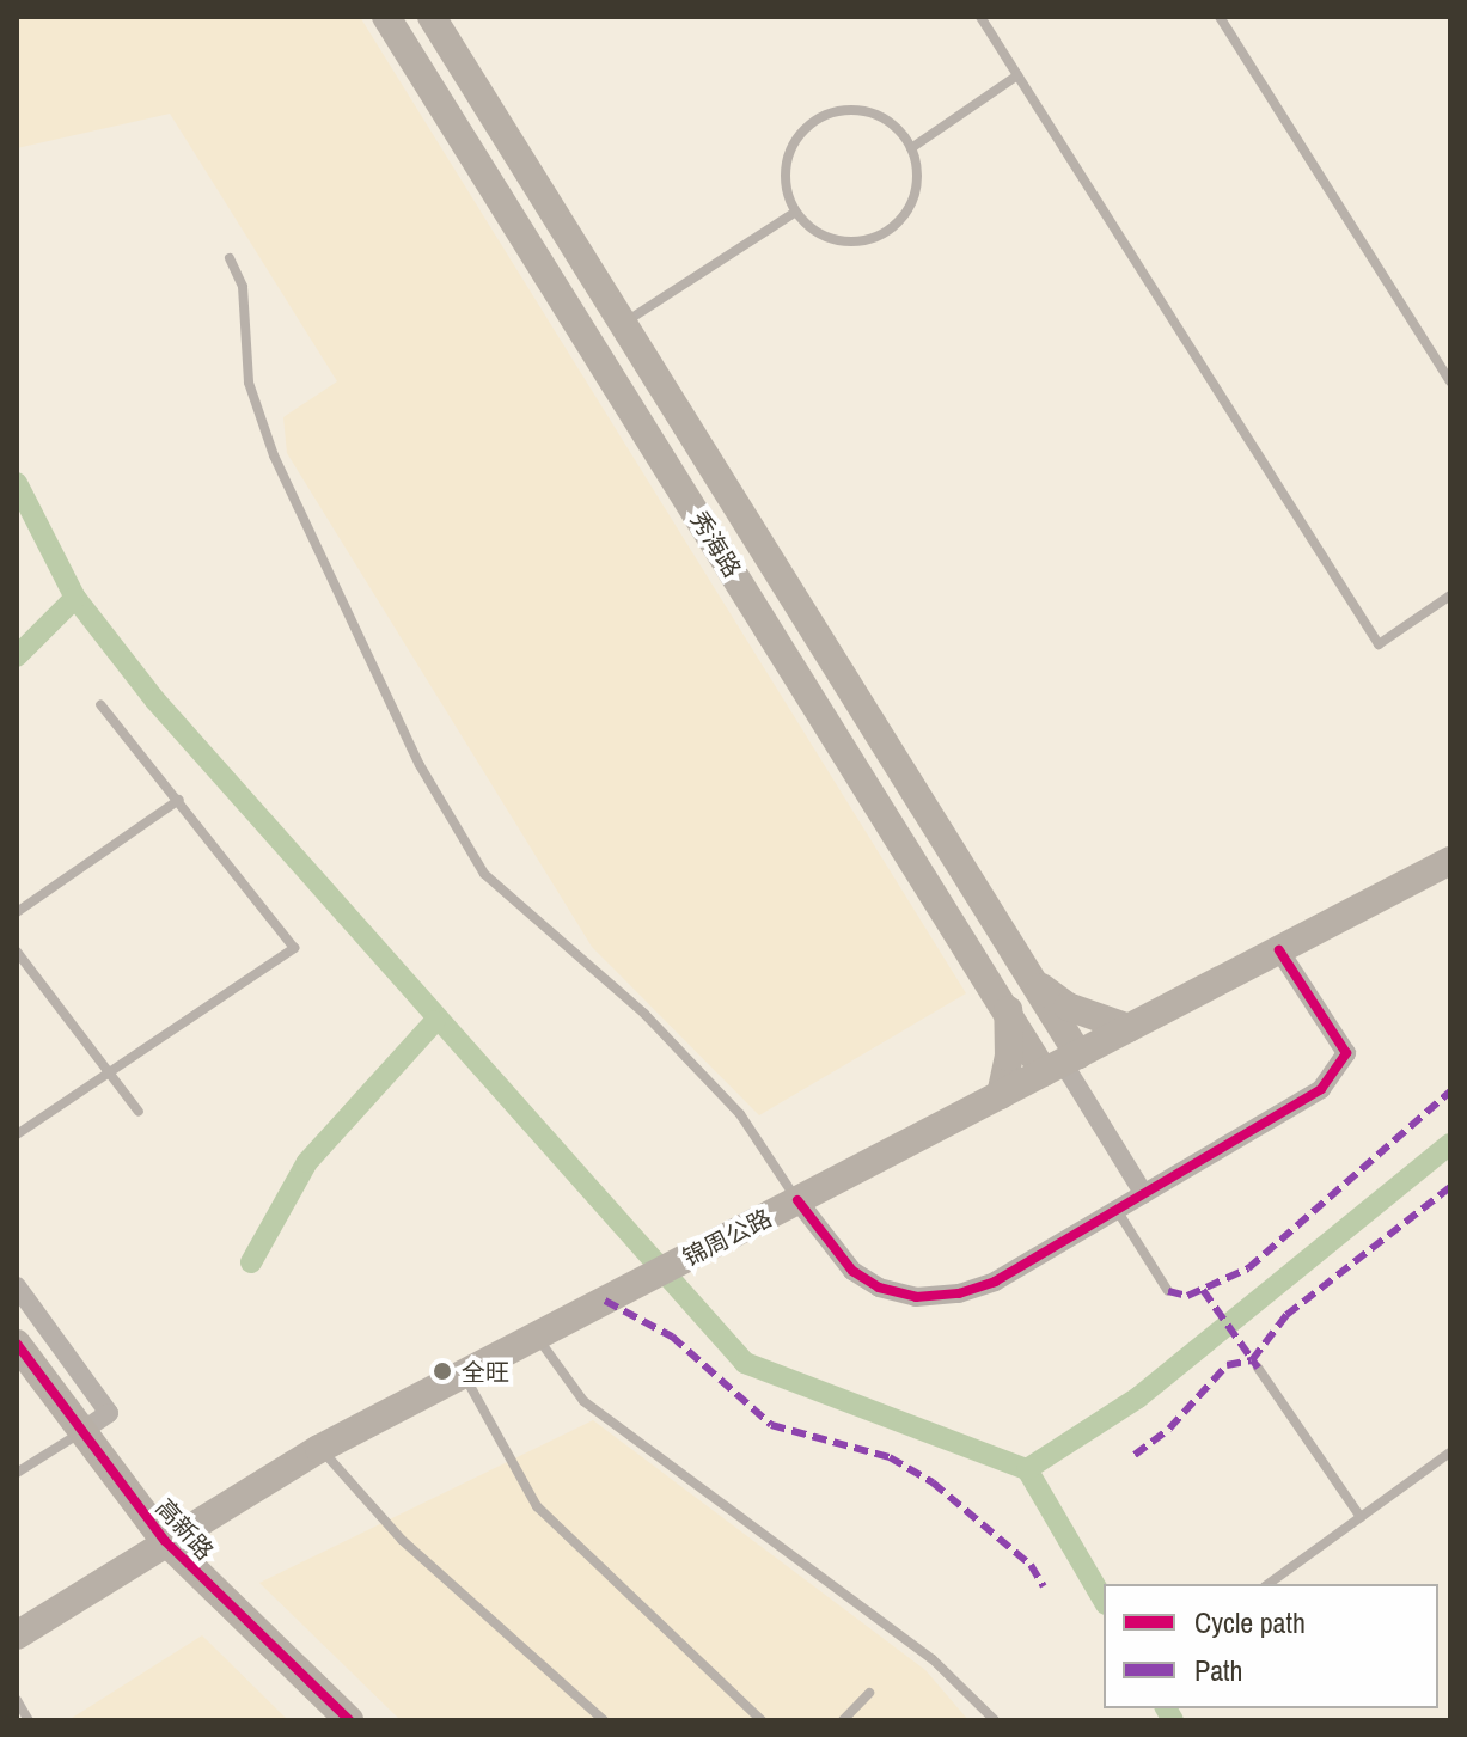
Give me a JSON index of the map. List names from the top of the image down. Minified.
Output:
{"streets":{"main road":["秀海路","锦周公路","高新路"]},"crossings":[["秀海路","锦周公路"],["锦周公路","高新路"]],"places":["全旺"],"legend":["Cycle path","Path"]}
